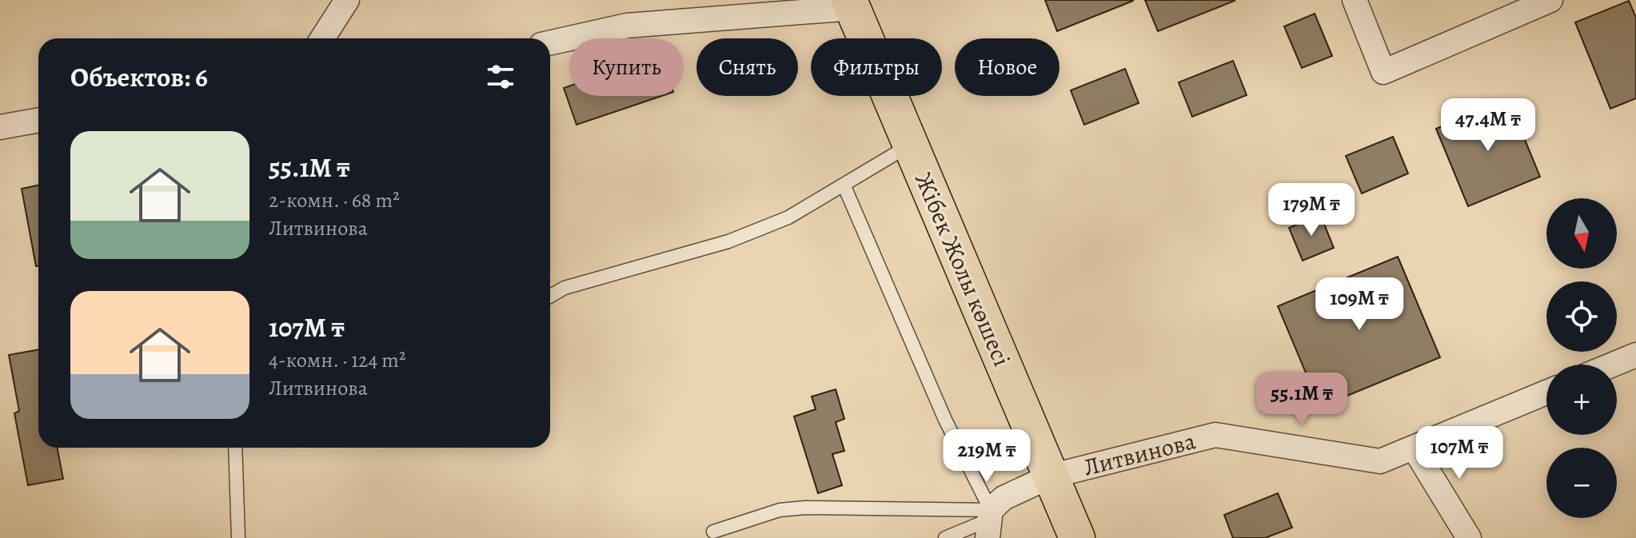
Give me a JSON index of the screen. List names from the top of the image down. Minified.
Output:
{"streets":{"highway":["Жібек Жолы көшесі"],"street":["Литвинова"]},"crossings":[["Жібек Жолы көшесі","Литвинова"]],"north":"bottom","page":{"chip":["Купить","Снять","Фильтры","Новое"],"heading":"Объектов: 6","price":["47.4M ₸","179M ₸","109M ₸","55.1M ₸","107M ₸","219M ₸"],"list":[{"name":"55.1M ₸","note":"2-комн. · 68 m² · Литвинова"},{"name":"107M ₸","note":"4-комн. · 124 m² · Литвинова"}],"map_buttons":["+","−"]}}
